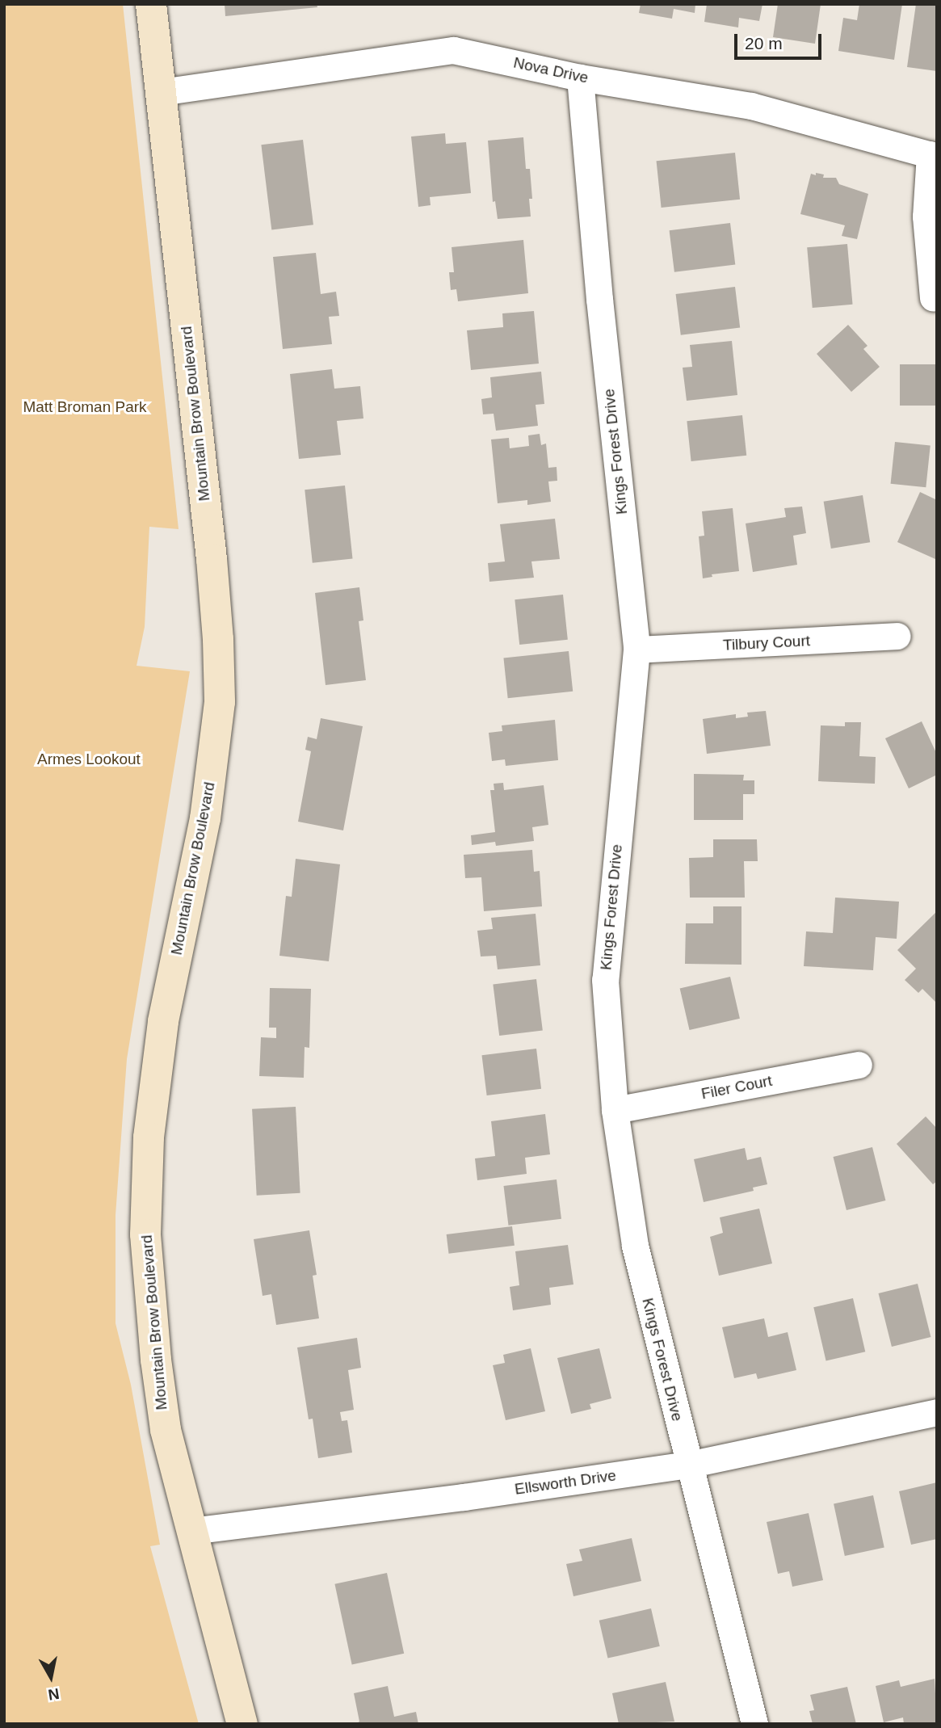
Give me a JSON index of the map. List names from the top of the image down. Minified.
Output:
{"streets":{"main road":["Mountain Brow Boulevard"],"street":["Nova Drive","Kings Forest Drive","Tilbury Court","Filer Court","Ellsworth Drive"]},"crossings":[["Nova Drive","Mountain Brow Boulevard"],["Nova Drive","Kings Forest Drive"],["Mountain Brow Boulevard","Ellsworth Drive"],["Kings Forest Drive","Tilbury Court"],["Kings Forest Drive","Filer Court"],["Kings Forest Drive","Ellsworth Drive"]],"parks":["Matt Broman Park","Armes Lookout"],"scale_bar":"20 m","north":"bottom"}
